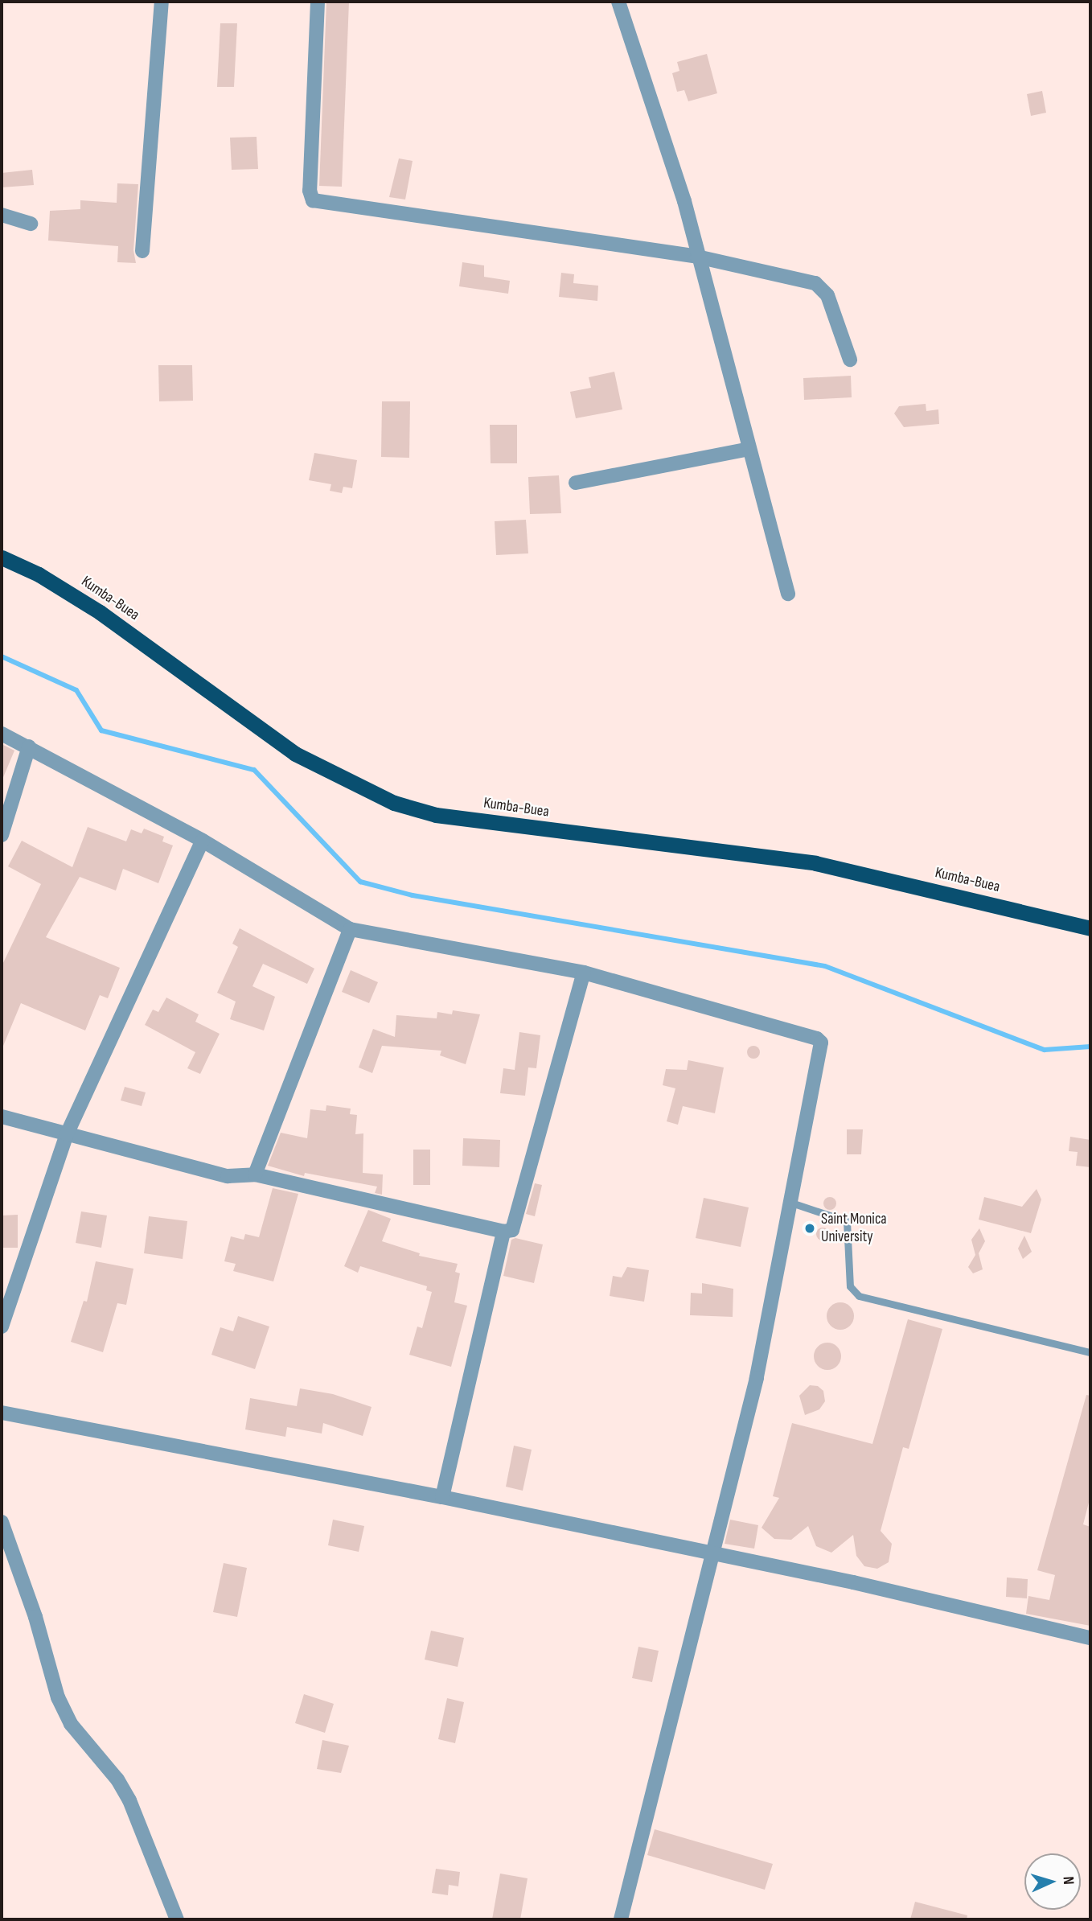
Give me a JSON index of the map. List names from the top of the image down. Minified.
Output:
{"streets":{"highway":["Kumba-Buea"]},"places":["Saint Monica University"],"north":"right"}
